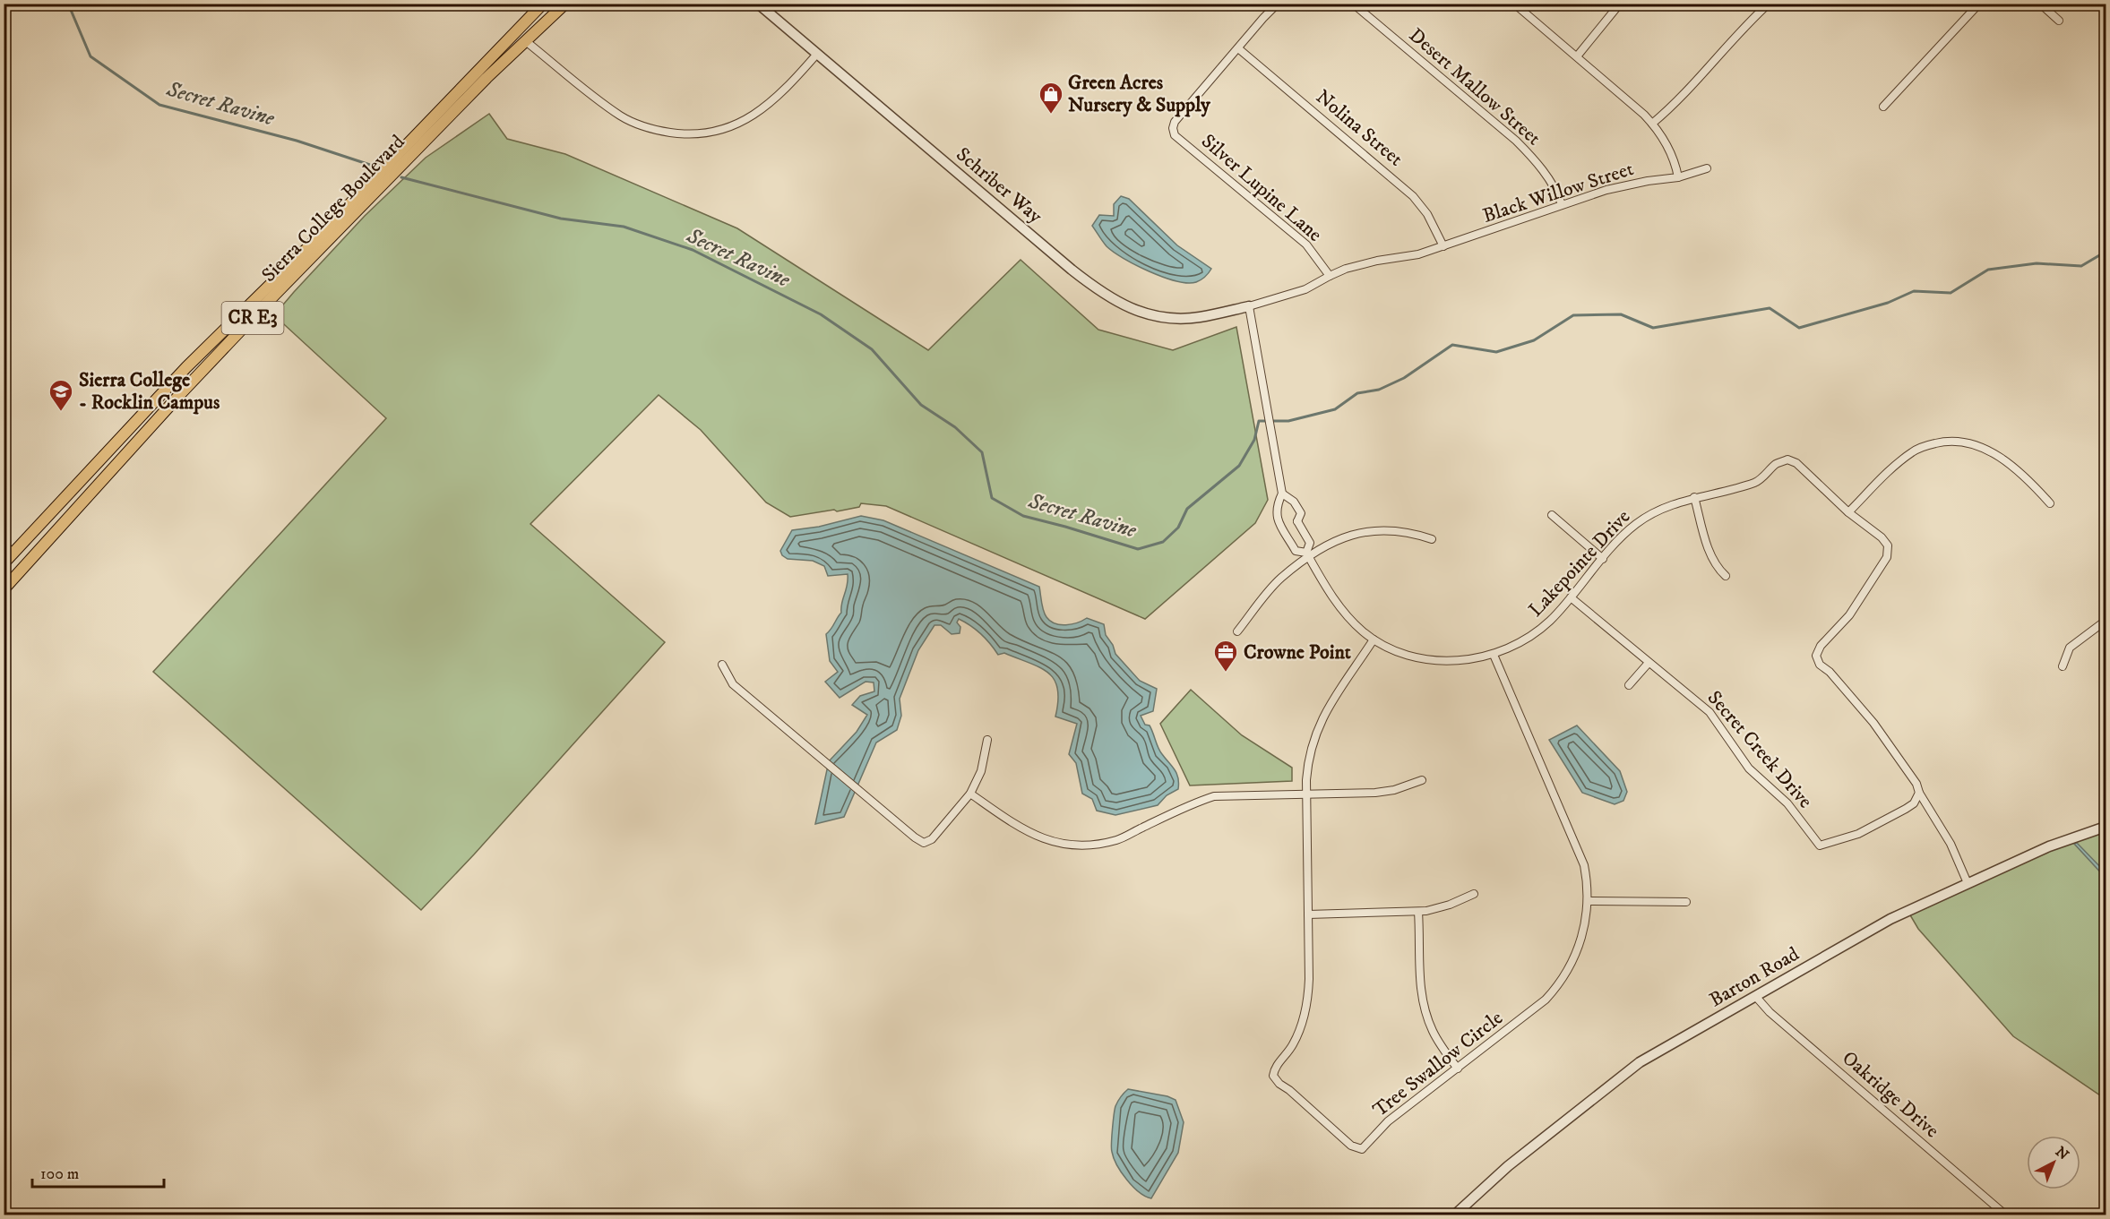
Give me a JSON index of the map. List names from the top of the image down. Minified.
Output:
{"streets":{"main road":["Sierra College Boulevard","CR E3"],"street":["Desert Mallow Street","Nolina Street","Schriber Way","Silver Lupine Lane","Black Willow Street","Lakepointe Drive","Secret Creek Drive","Barton Road","Tree Swallow Circle","Oakridge Drive"]},"crossings":[["Desert Mallow Street","Black Willow Street"],["Nolina Street","Silver Lupine Lane"],["Nolina Street","Black Willow Street"],["Schriber Way","Black Willow Street"],["Schriber Way","Lakepointe Drive"],["Silver Lupine Lane","Black Willow Street"],["Black Willow Street","Lakepointe Drive"],["Lakepointe Drive","Secret Creek Drive"],["Lakepointe Drive","Tree Swallow Circle"],["Barton Road","Oakridge Drive"]],"water":["Secret Ravine"],"places":{"shop":["Green Acres Nursery & Supply"],"school or university":["Sierra College - Rocklin Campus"],"office":["Crowne Point"]},"scale_bar":"100 m","north":"top right"}
